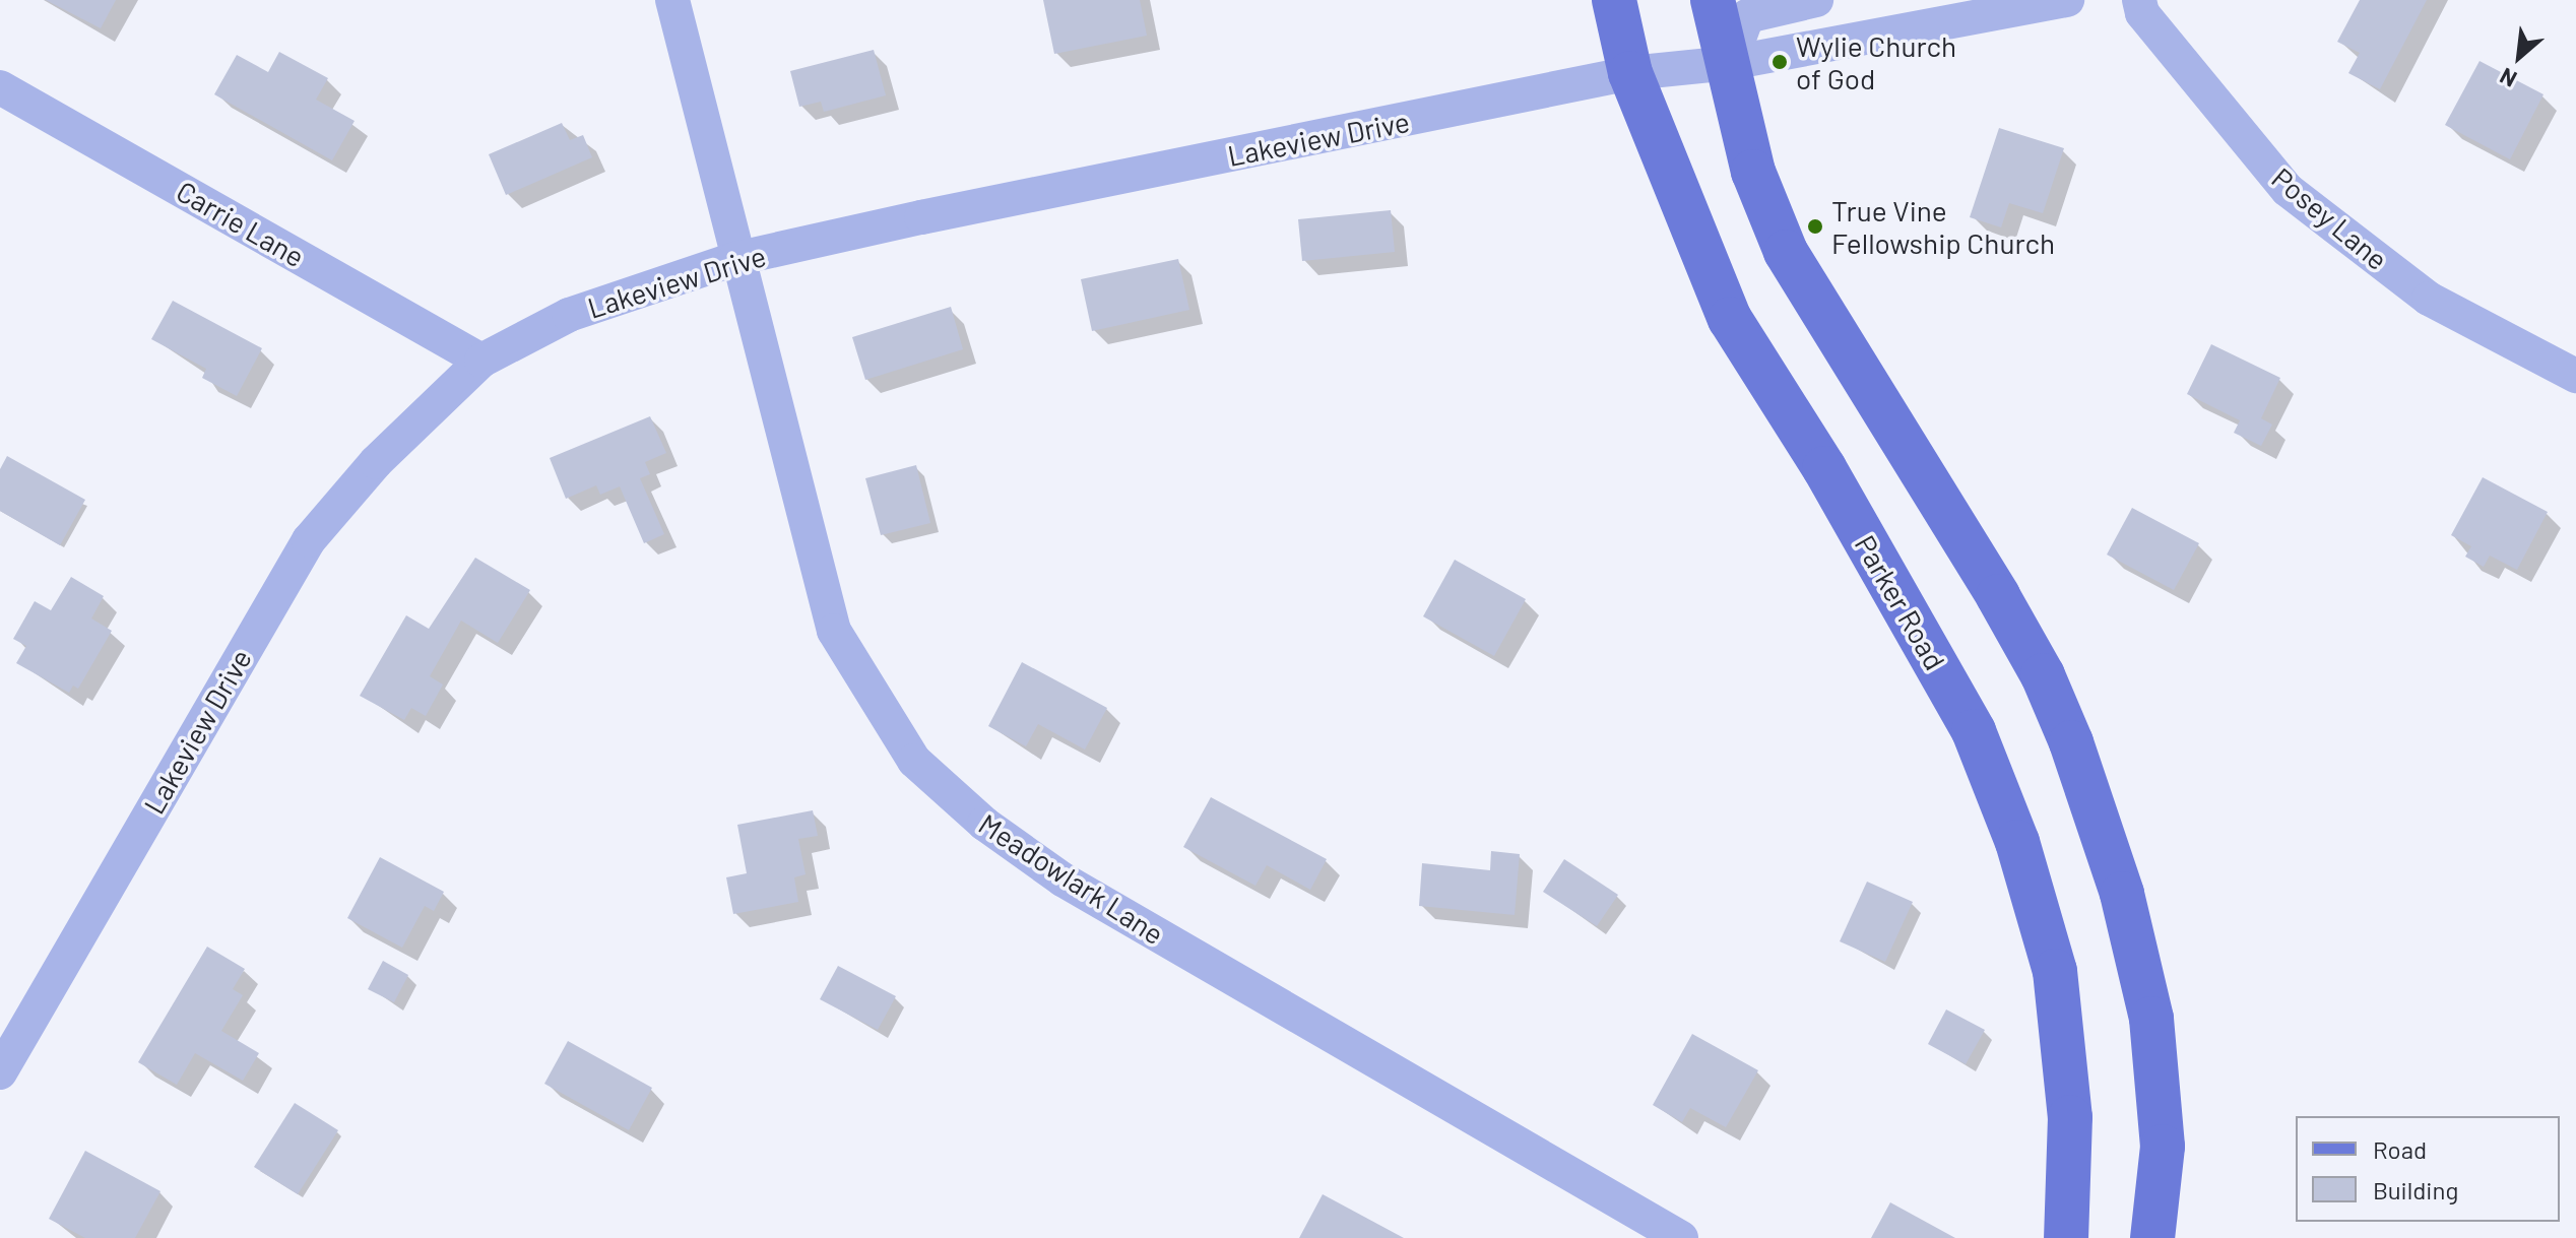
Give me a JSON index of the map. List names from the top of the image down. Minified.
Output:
{"streets":{"main road":["Parker Road"],"street":["Lakeview Drive","Posey Lane","Carrie Lane","Meadowlark Lane"]},"crossings":[["Lakeview Drive","Carrie Lane"],["Lakeview Drive","Parker Road"],["Lakeview Drive","Meadowlark Lane"]],"places":["Wylie Church of God","True Vine Fellowship Church"],"legend":["Road","Building"],"north":"bottom left"}
